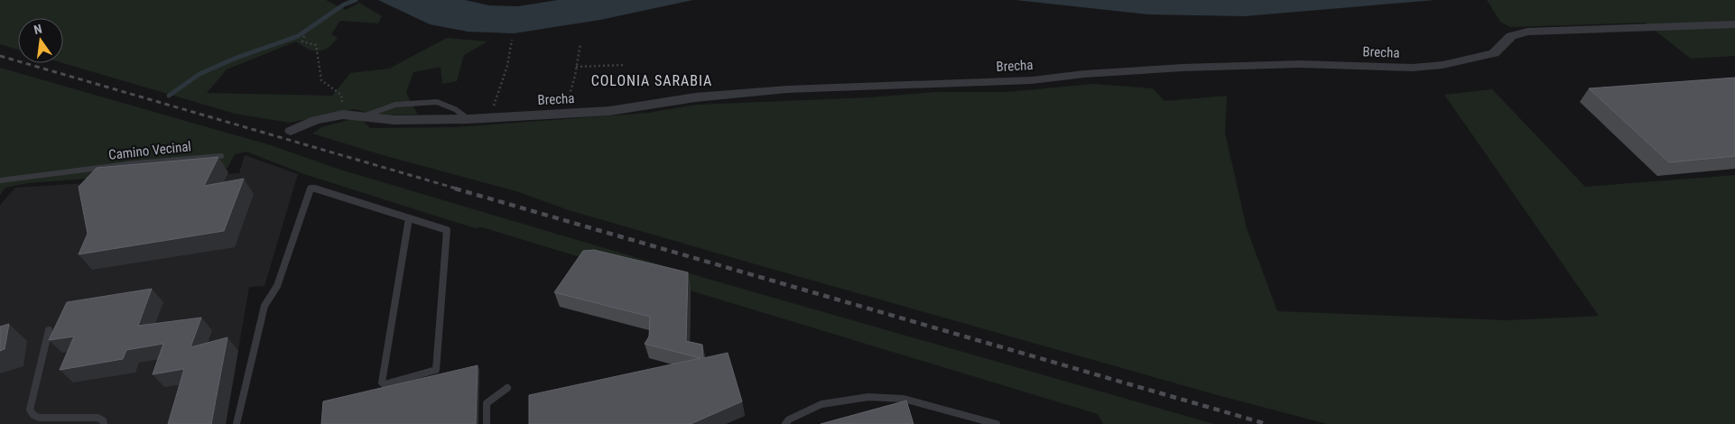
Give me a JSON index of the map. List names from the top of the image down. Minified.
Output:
{"streets":{"street":["Brecha"],"lane":["Camino Vecinal"]},"districts":["COLONIA SARABIA"],"north":"top"}
